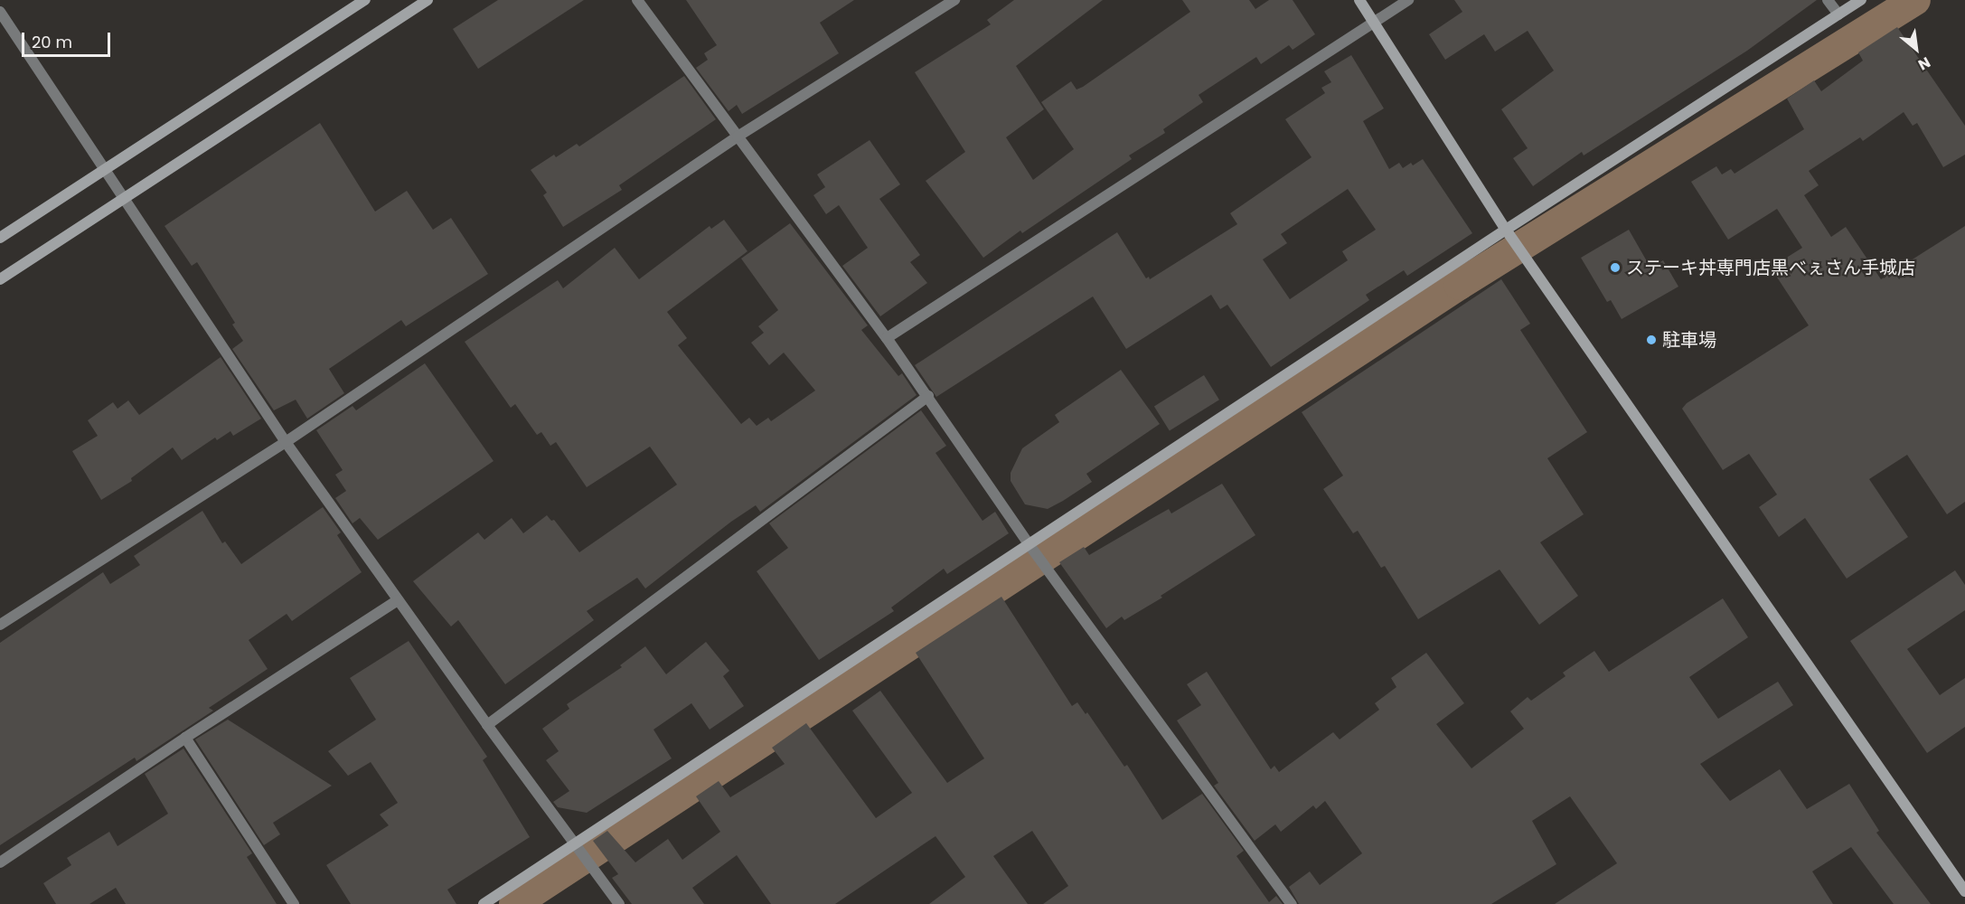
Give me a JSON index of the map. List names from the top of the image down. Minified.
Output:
{"places":["ステーキ丼専門店黒べぇさん手城店","駐車場"],"scale_bar":"20 m","north":"bottom right"}
